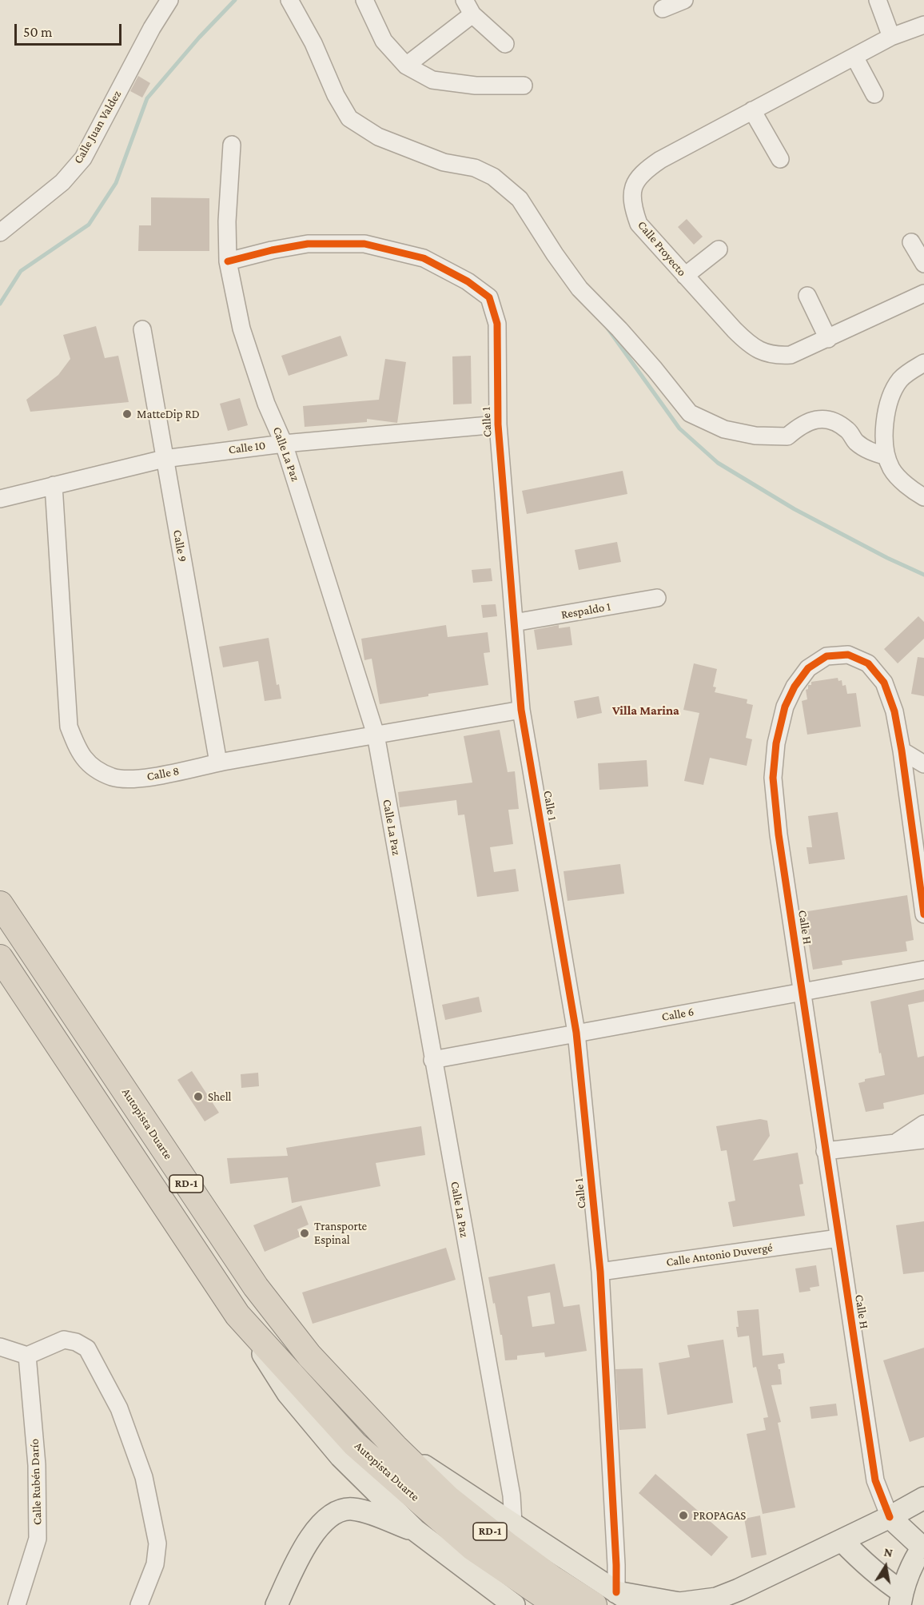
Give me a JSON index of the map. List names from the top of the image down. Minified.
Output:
{"streets":{"highway":["Autopista Duarte","RD-1"],"street":["Calle Juan Valdez","Calle Proyecto","Calle 1","Calle 10","Calle La Paz","Calle 9","Respaldo 1","Calle 8","Calle H","Calle 6","Calle Antonio Duvergé","Calle Rubén Darío"]},"crossings":[["Calle 1","Calle 10"],["Calle 1","Calle La Paz"],["Calle 1","Respaldo 1"],["Calle 1","Calle 8"],["Calle 1","Calle 6"],["Calle 1","Autopista Duarte"],["Calle 1","Calle Antonio Duvergé"],["Calle 10","Calle La Paz"],["Calle 10","Calle 9"],["Calle 10","Calle 8"],["Calle La Paz","Calle 8"],["Calle La Paz","Calle 6"],["Calle La Paz","Autopista Duarte"],["Calle 9","Calle 8"],["Calle H","Calle 6"],["Calle H","Calle Antonio Duvergé"]],"districts":["Villa Marina"],"places":["MatteDip RD","Shell","Transporte Espinal","PROPAGAS"],"scale_bar":"50 m","north":"top"}
